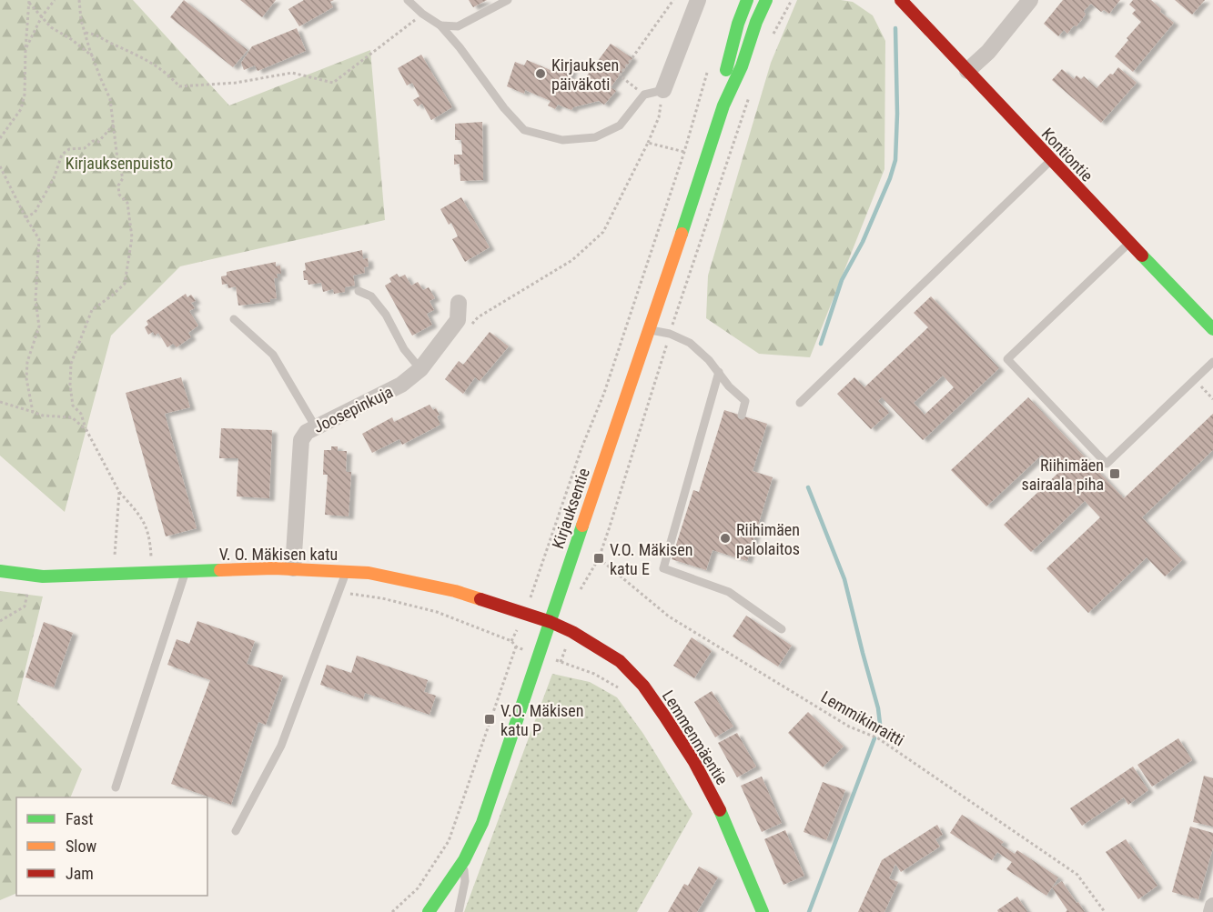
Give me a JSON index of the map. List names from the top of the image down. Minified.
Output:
{"streets":{"street":["Kontiontie","Joosepinkuja","Kirjauksentie","V. O. Mäkisen katu","Lemmenmäentie"],"path":["Lemmikinraitti"]},"crossings":[["Joosepinkuja","V. O. Mäkisen katu"],["Kirjauksentie","V. O. Mäkisen katu"],["Kirjauksentie","Lemmenmäentie"],["V. O. Mäkisen katu","Lemmenmäentie"]],"parks":["Kirjauksenpuisto"],"places":{"other":["Kirjauksen päiväkoti","Riihimäen palolaitos"],"transit":["Riihimäen sairaala piha","V.O. Mäkisen katu E","V.O. Mäkisen katu P"]},"legend":["Fast","Slow","Jam"]}
